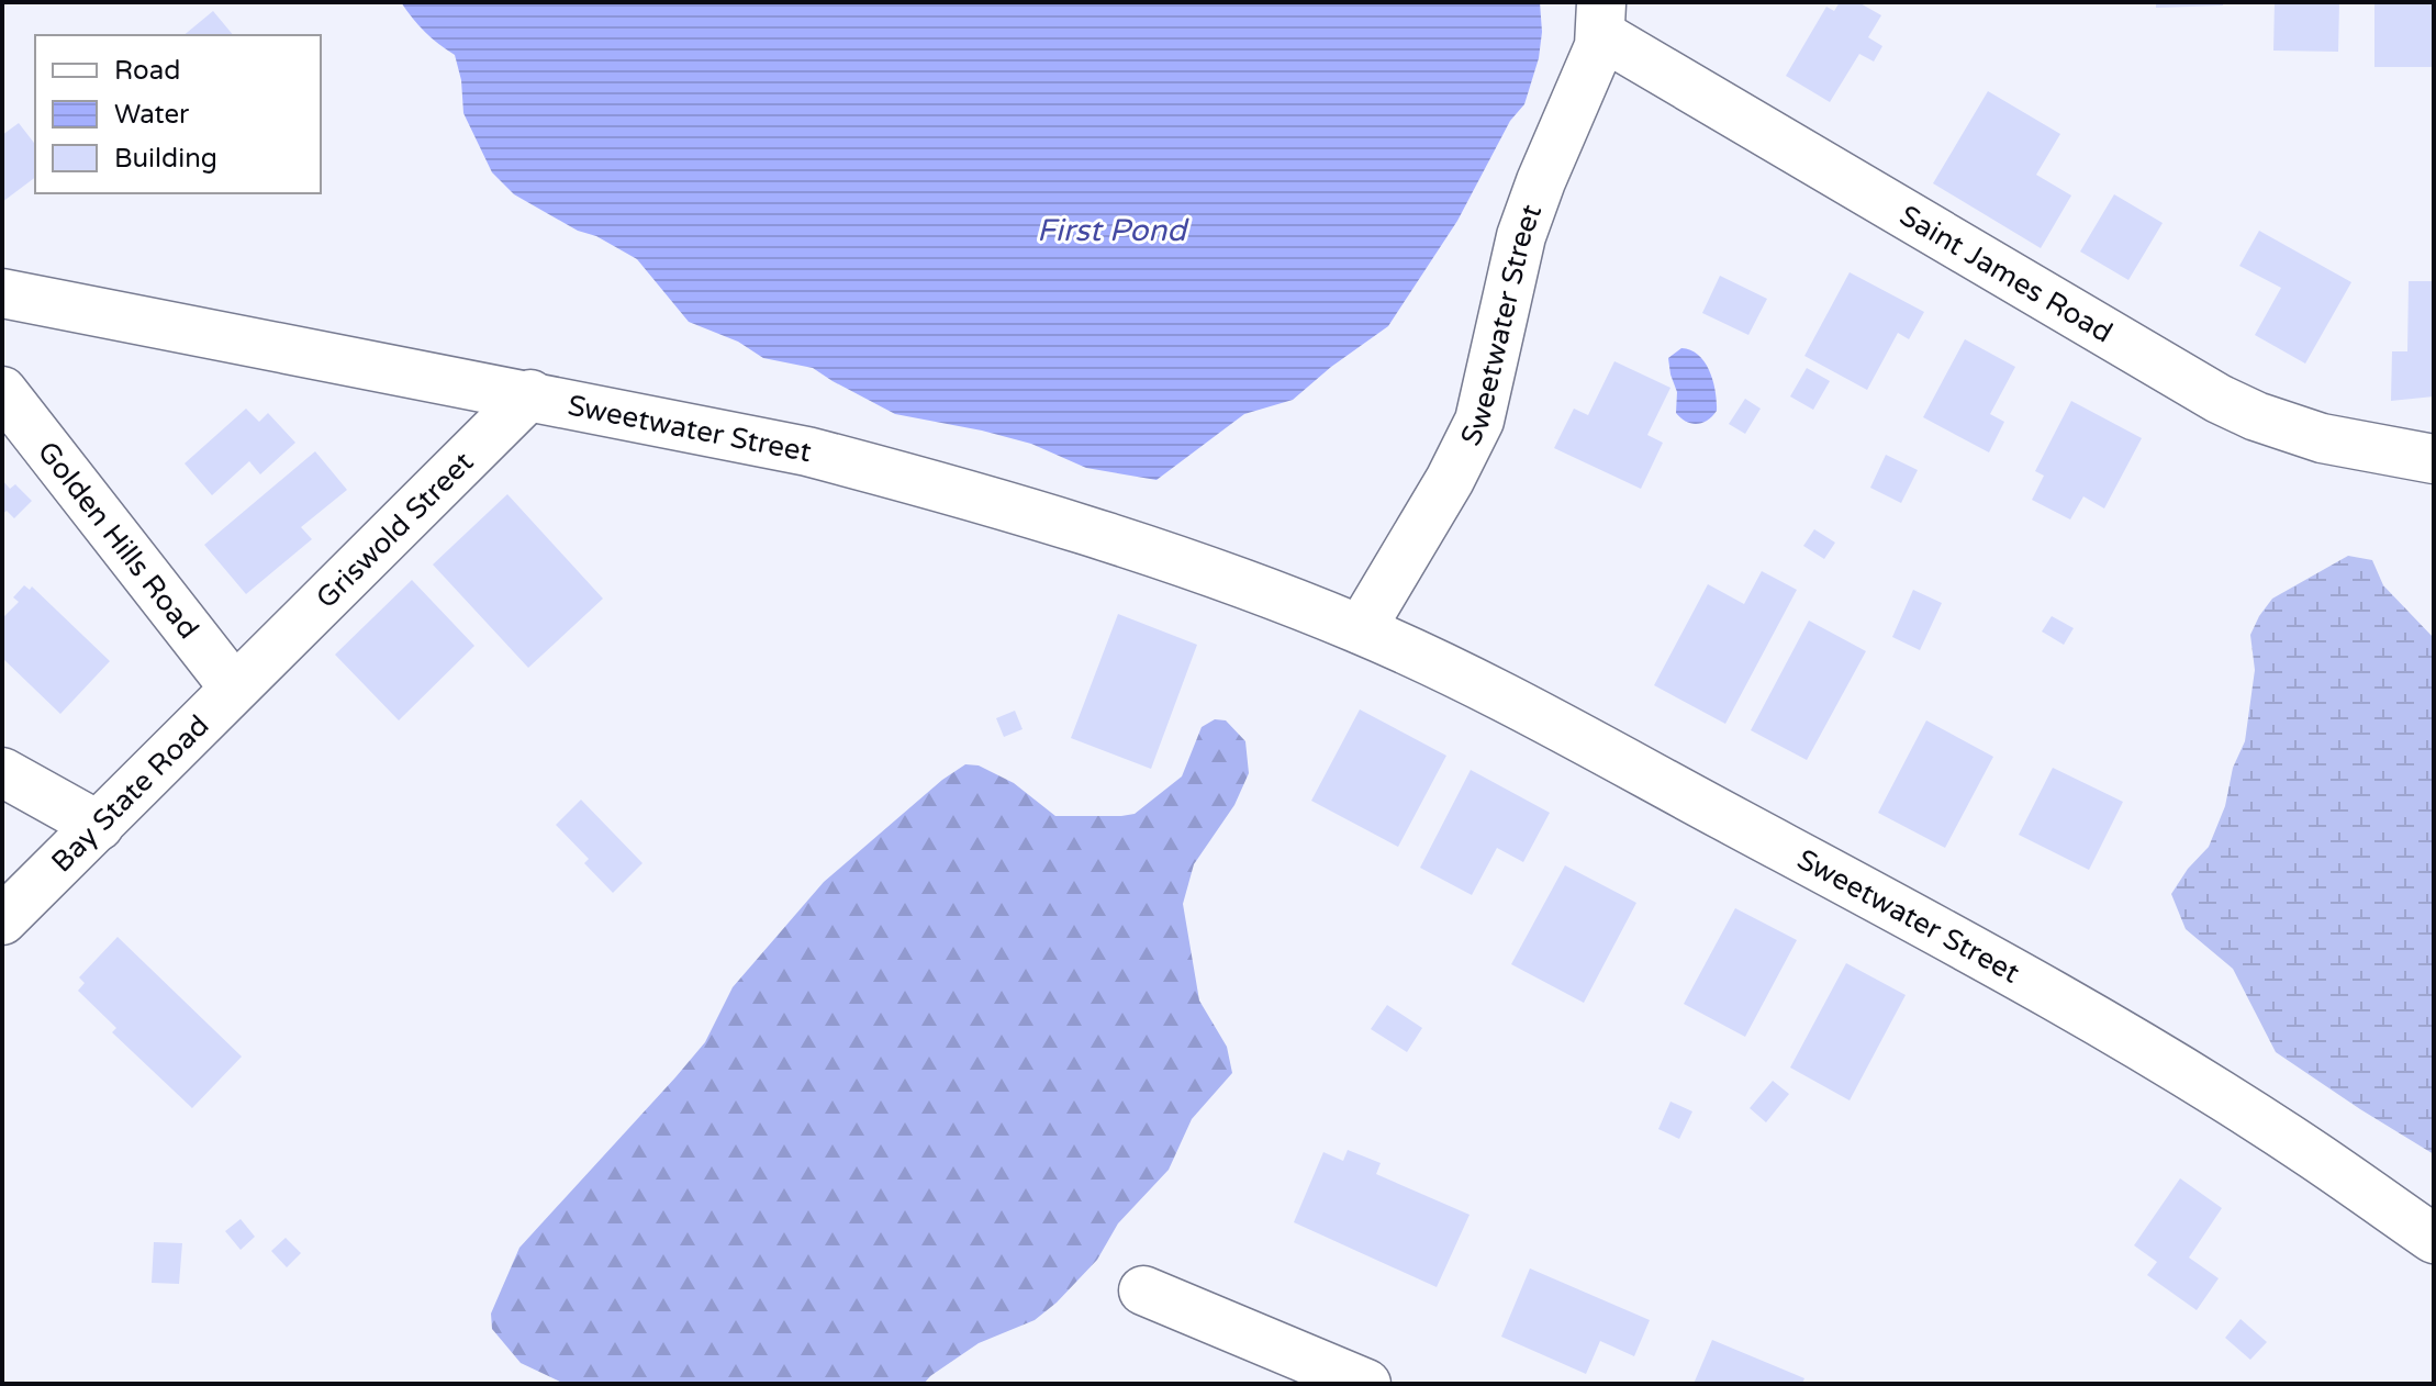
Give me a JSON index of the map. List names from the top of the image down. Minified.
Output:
{"streets":{"street":["Saint James Road","Sweetwater Street","Griswold Street","Golden Hills Road","Bay State Road"]},"crossings":[["Saint James Road","Sweetwater Street"],["Sweetwater Street","Griswold Street"],["Griswold Street","Golden Hills Road"],["Griswold Street","Bay State Road"],["Golden Hills Road","Bay State Road"]],"water":["First Pond"],"legend":["Road","Water","Building"]}
